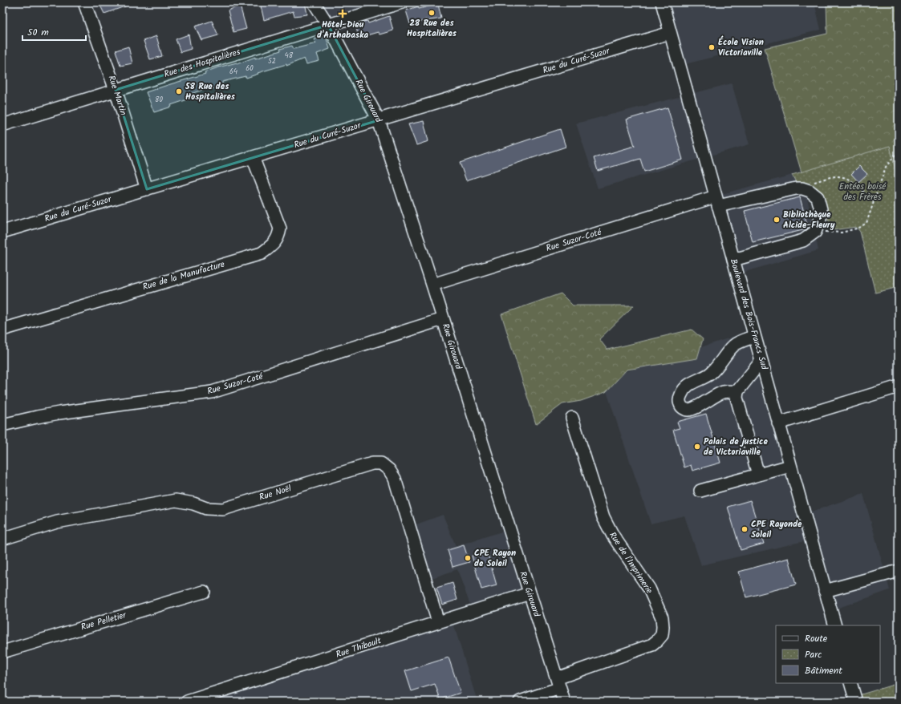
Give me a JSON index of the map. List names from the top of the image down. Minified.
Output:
{"streets":{"street":["Rue du Curé-Suzor","Rue des Hospitalières","Rue Martin","Rue Girouard","Rue Suzor-Coté","Rue de la Manufacture","Boulevard des Bois-Francs Sud","Rue Noël","Rue de l'Imprimerie","Rue Pelletier","Rue Thibault"]},"crossings":[["Rue du Curé-Suzor","Rue Martin"],["Rue du Curé-Suzor","Rue Girouard"],["Rue du Curé-Suzor","Rue de la Manufacture"],["Rue du Curé-Suzor","Boulevard des Bois-Francs Sud"],["Rue des Hospitalières","Rue Martin"],["Rue des Hospitalières","Rue Girouard"],["Rue Girouard","Rue Suzor-Coté"],["Rue Girouard","Rue de l'Imprimerie"],["Rue Girouard","Rue Thibault"],["Rue Suzor-Coté","Boulevard des Bois-Francs Sud"],["Rue Noël","Rue Thibault"]],"parks":["Entées boisé des Frères"],"places":{"other":["28 Rue des Hospitalières","École Vision Victoriaville","58 Rue des Hospitalières","Bibliothèque Alcide-Fleury","Palais de justice de Victoriaville","CPE Rayonde Soleil","CPE Rayon de Soleil"],"health":["Hôtel-Dieu d'Arthabaska"]},"house_numbers":["48","52","60","64","80"],"legend":["Route","Parc","Bâtiment"],"scale_bar":"50 m"}
